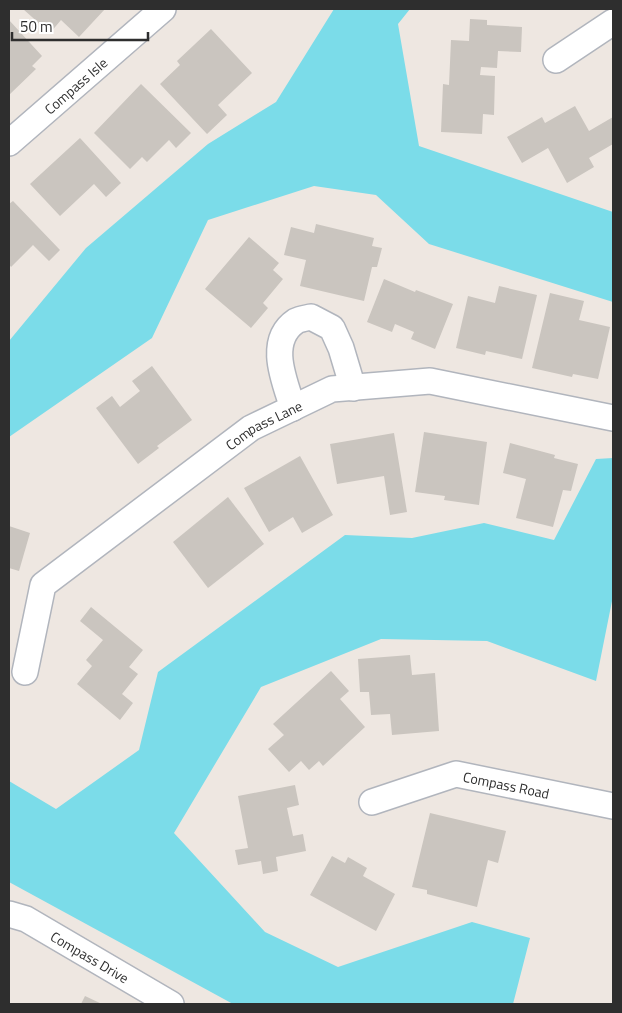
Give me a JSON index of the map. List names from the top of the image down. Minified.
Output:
{"streets":{"street":["Compass Isle","Compass Lane","Compass Road","Compass Drive"]},"scale_bar":"50 m"}
